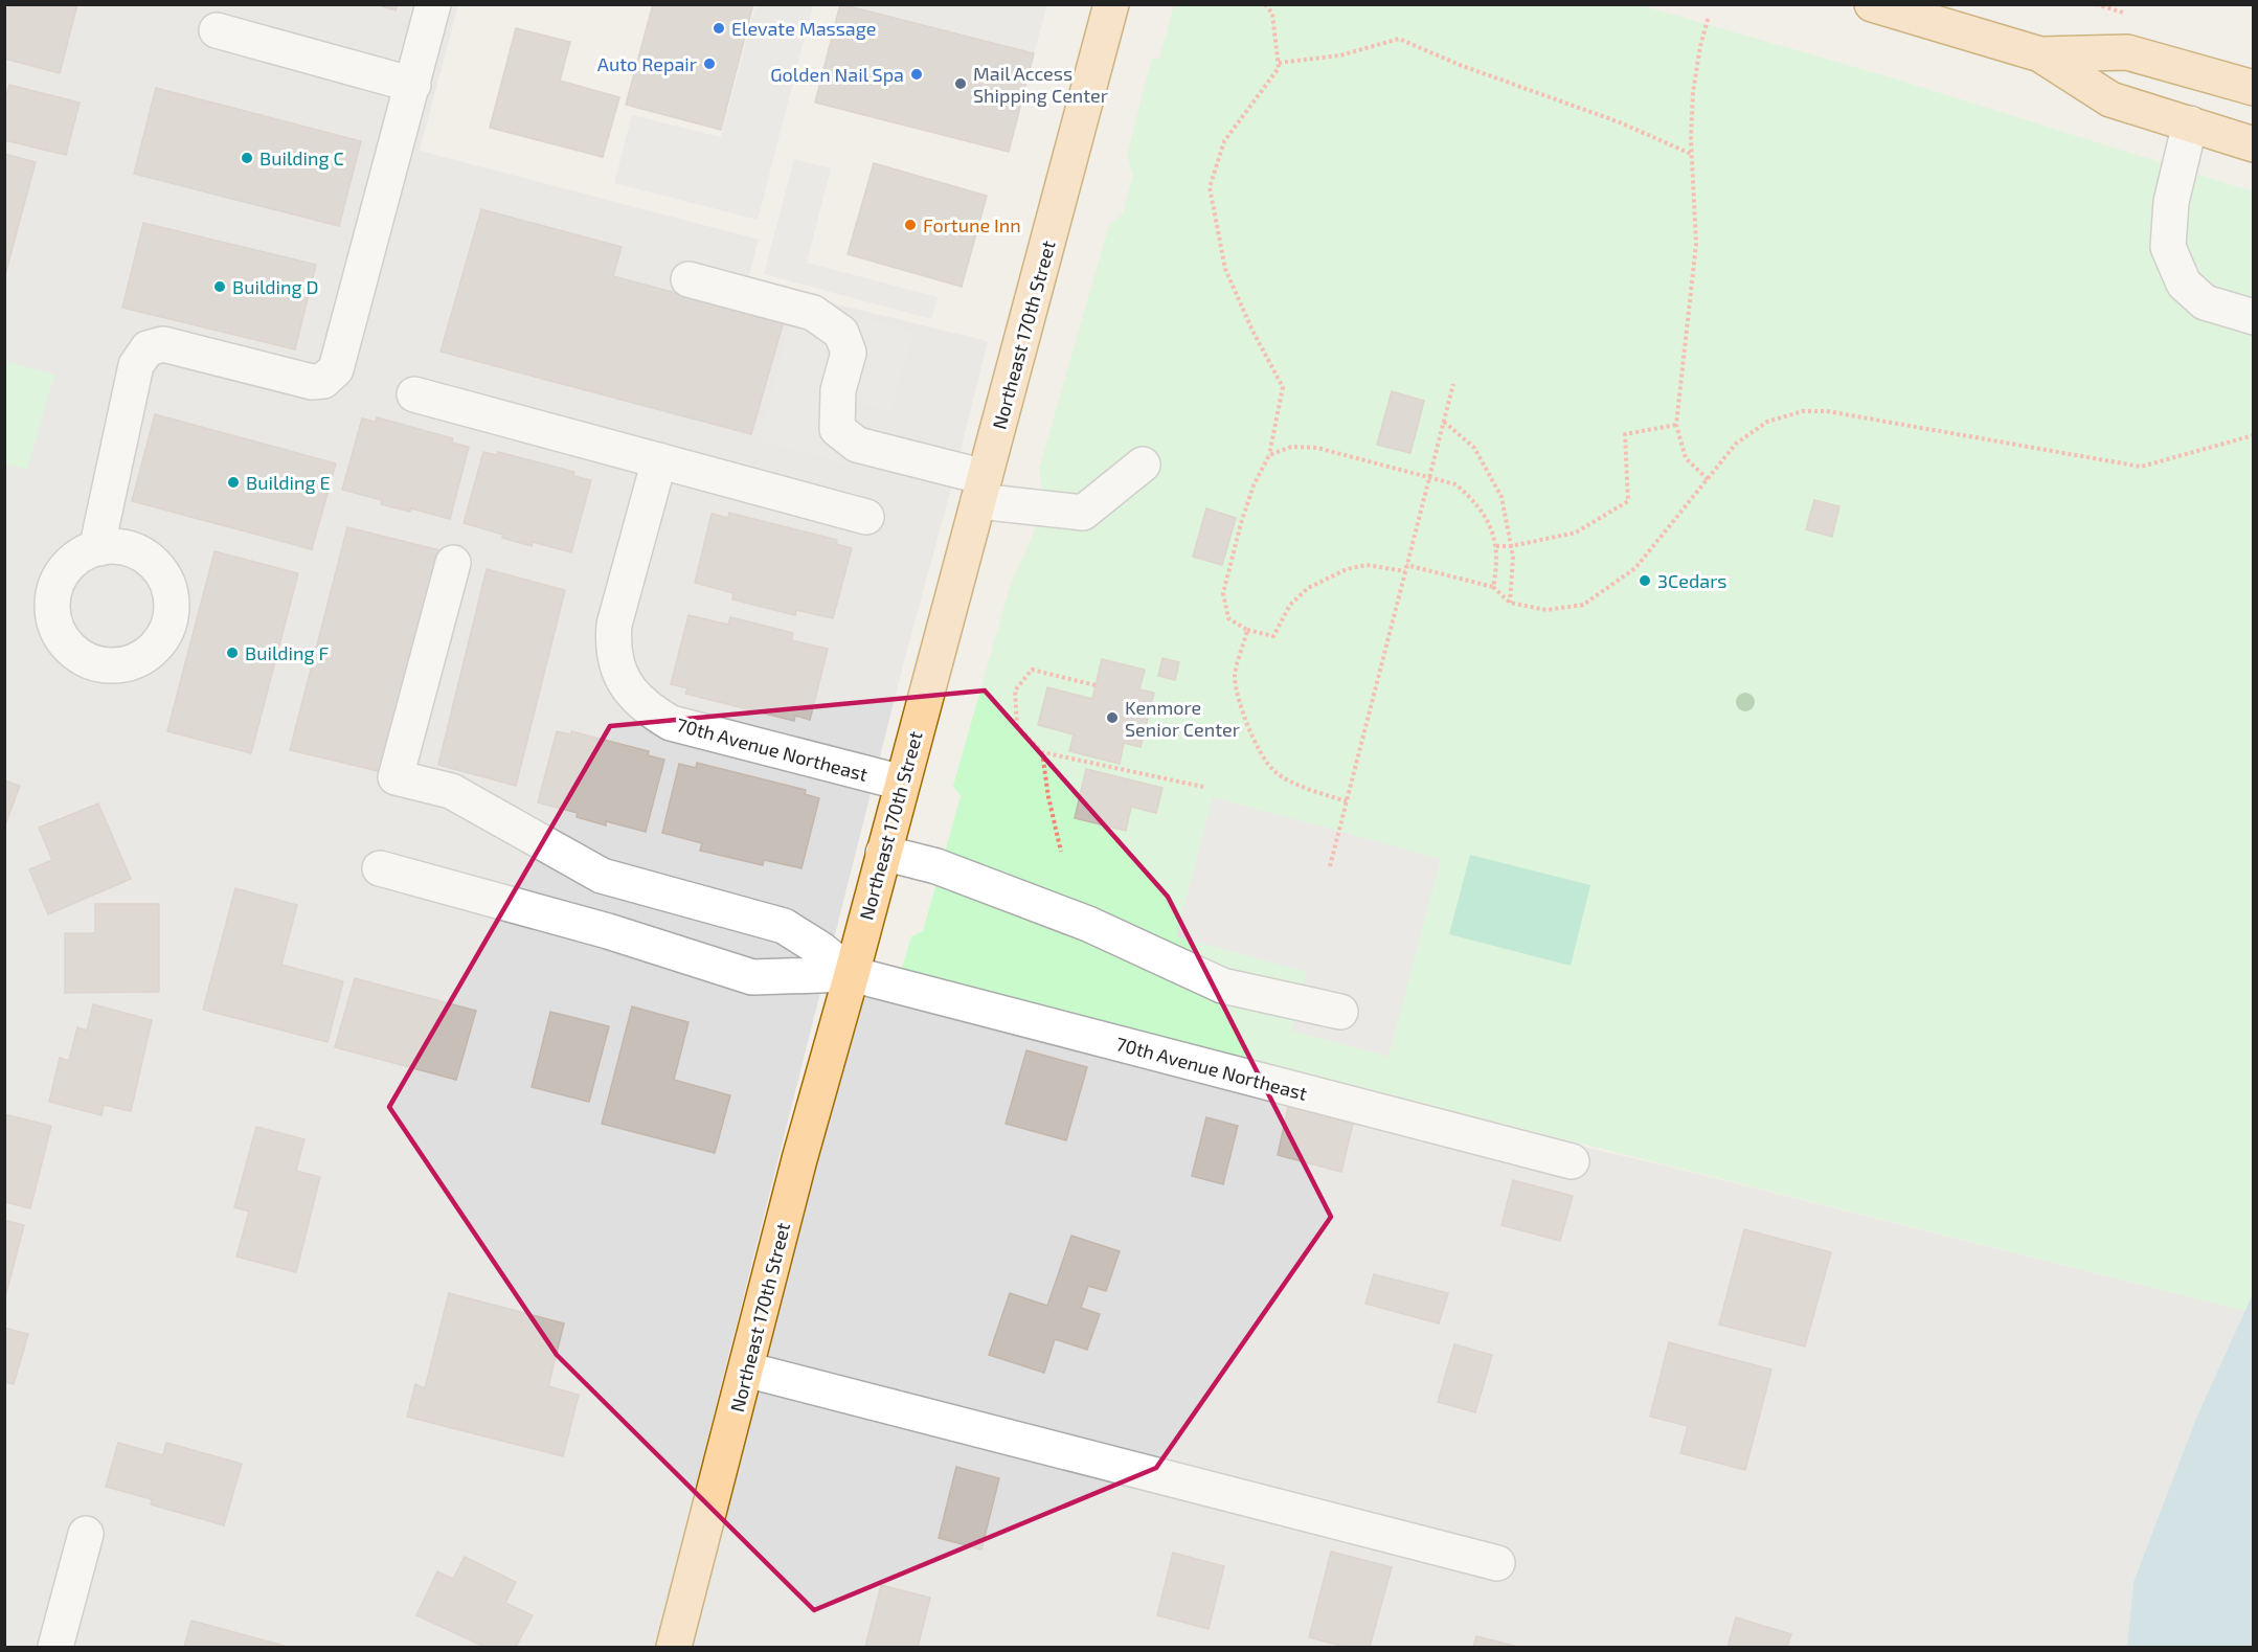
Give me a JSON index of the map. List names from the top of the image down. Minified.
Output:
{"streets":{"main road":["Northeast 170th Street"],"street":["70th Avenue Northeast"]},"crossings":[["Northeast 170th Street","70th Avenue Northeast"]],"places":["Elevate Massage","Auto Repair","Golden Nail Spa","Mail Access Shipping Center","Building C","Fortune Inn","Building D","Building E","3Cedars","Building F","Kenmore Senior Center"]}
